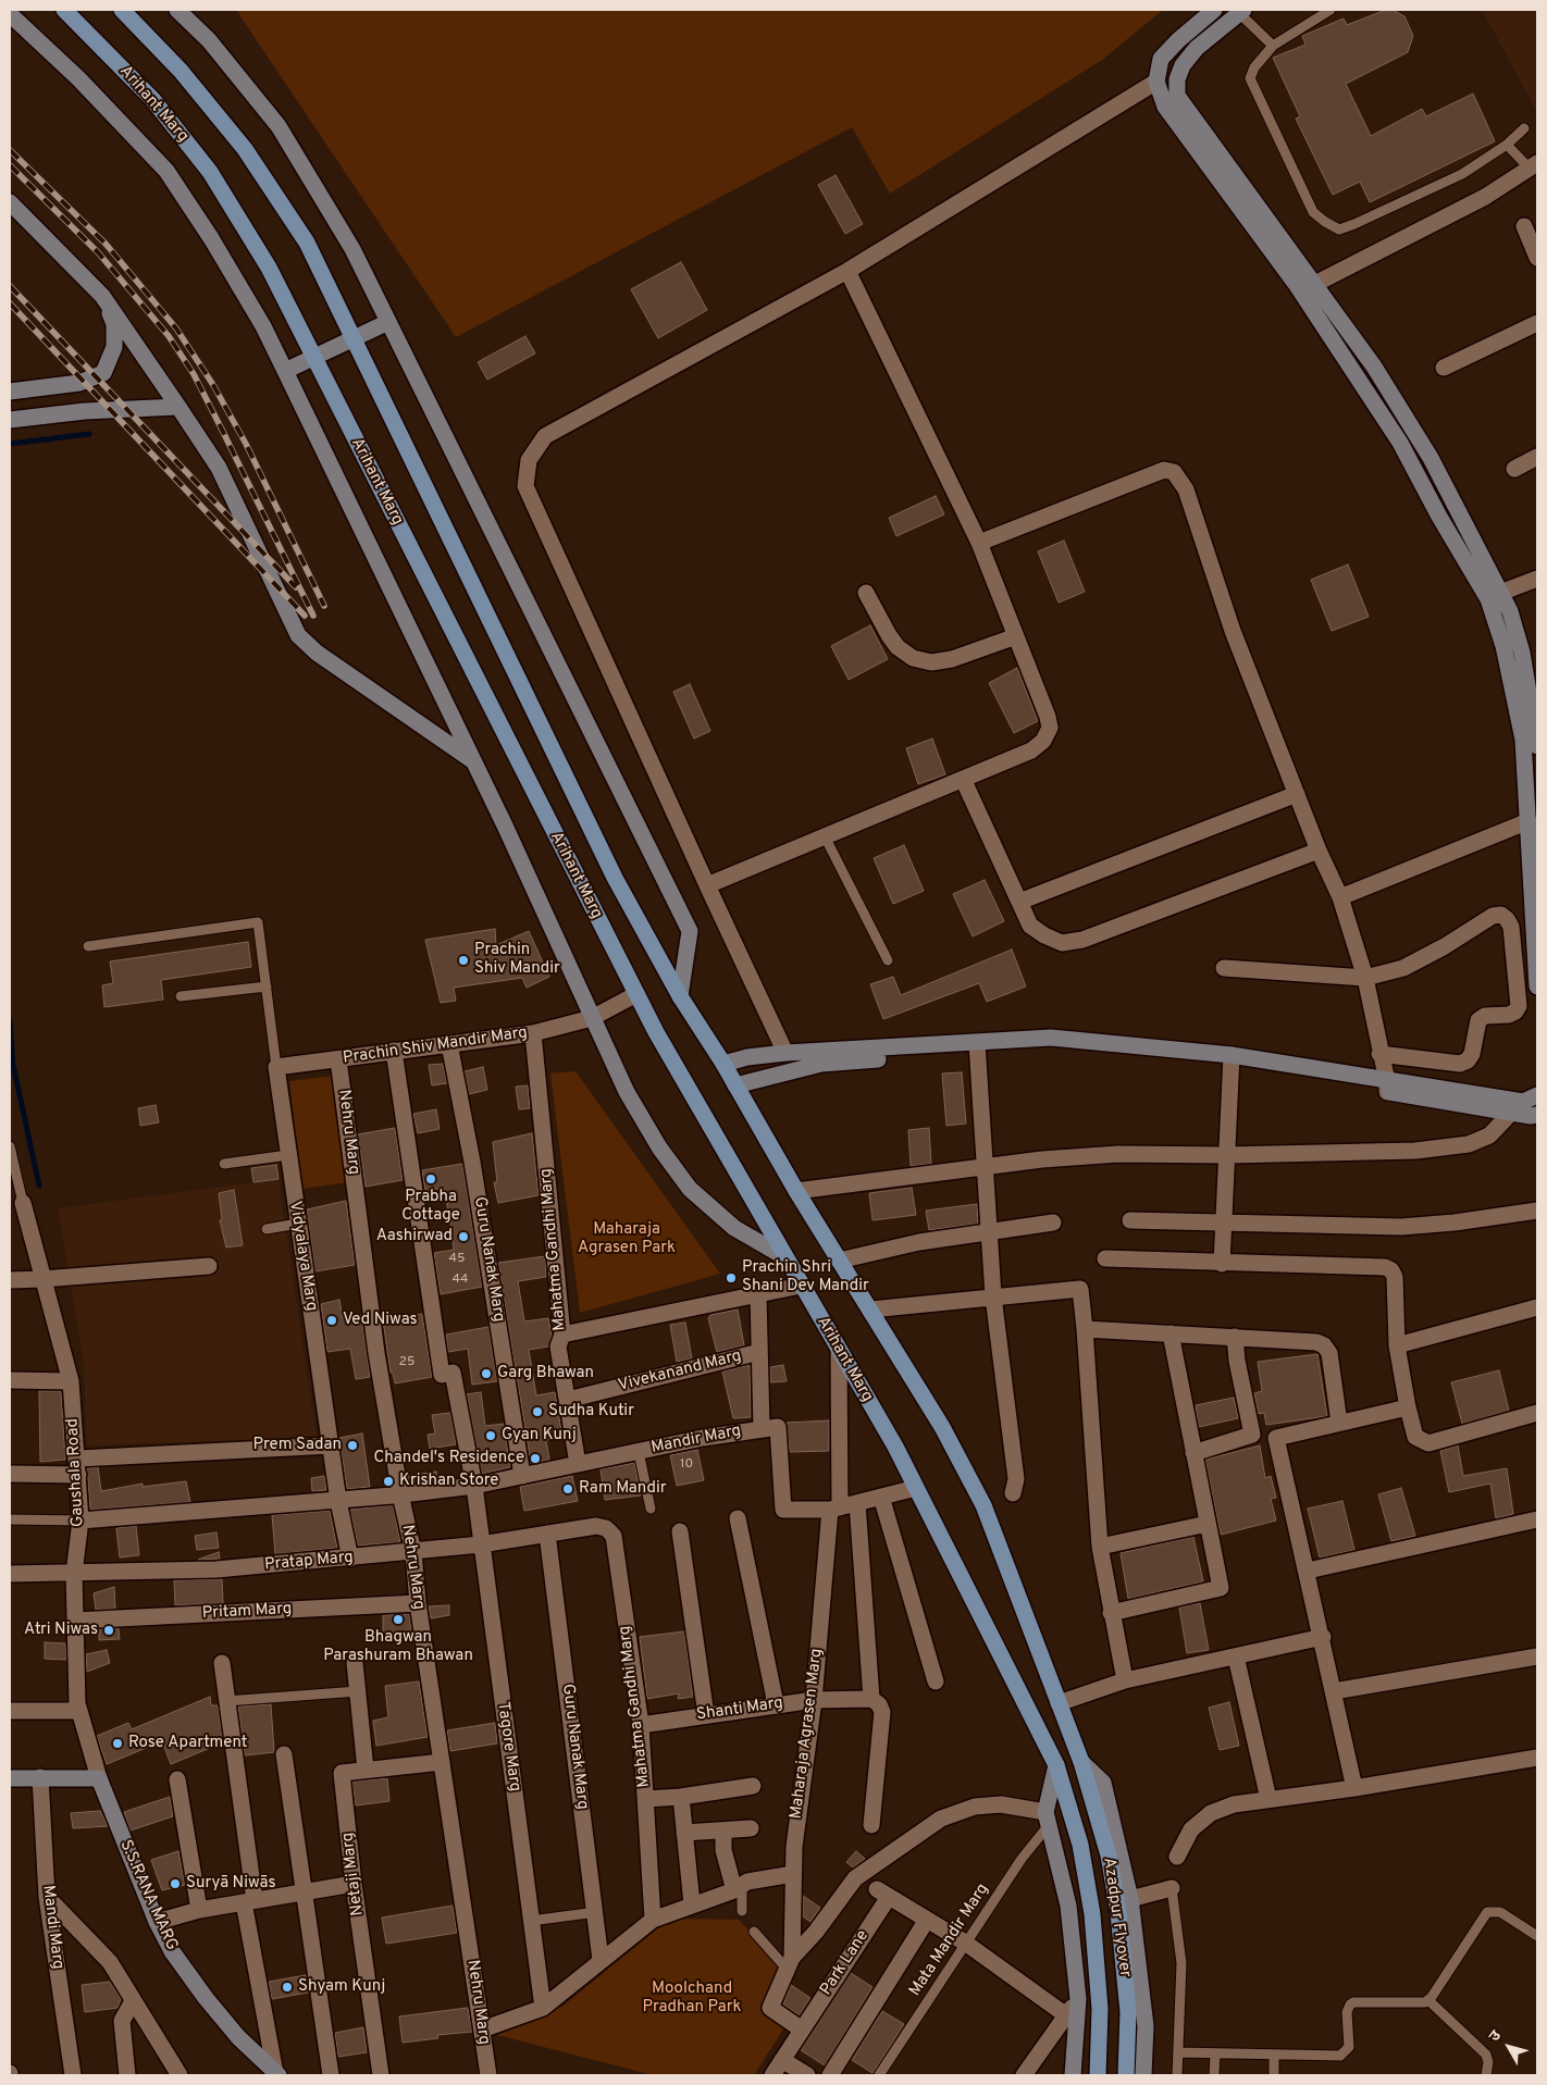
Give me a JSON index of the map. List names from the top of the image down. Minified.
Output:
{"streets":{"main road":["Arihant Marg","Azadpur Flyover"],"street":["Prachin Shiv Mandir Marg","Nehru Marg","Mahatma Gandhi Marg","Vidyalaya Marg","Guru Nanak Marg","Vivekanand Marg","Mandir Marg","Gaushala Road","Pratap Marg","Pritam Marg","Shanti Marg","Maharaja Agrasen Marg","Tagore Marg","Netaji Marg","S.S.RANA MARG","Mandi Marg","Park Lane"],"lane":["Mata Mandir Marg"]},"crossings":[["Arihant Marg","Prachin Shiv Mandir Marg"],["Arihant Marg","Mandir Marg"],["Arihant Marg","Maharaja Agrasen Marg"],["Arihant Marg","Azadpur Flyover"],["Prachin Shiv Mandir Marg","Nehru Marg"],["Prachin Shiv Mandir Marg","Mahatma Gandhi Marg"],["Prachin Shiv Mandir Marg","Vidyalaya Marg"],["Prachin Shiv Mandir Marg","Guru Nanak Marg"],["Prachin Shiv Mandir Marg","Tagore Marg"],["Nehru Marg","Mandir Marg"],["Nehru Marg","Pratap Marg"],["Nehru Marg","Pritam Marg"],["Nehru Marg","Netaji Marg"],["Mahatma Gandhi Marg","Vivekanand Marg"],["Mahatma Gandhi Marg","Mandir Marg"],["Mahatma Gandhi Marg","Pratap Marg"],["Mahatma Gandhi Marg","Shanti Marg"],["Vidyalaya Marg","Mandir Marg"],["Vidyalaya Marg","Pratap Marg"],["Guru Nanak Marg","Mandir Marg"],["Guru Nanak Marg","Pratap Marg"],["Mandir Marg","Gaushala Road"],["Mandir Marg","Maharaja Agrasen Marg"],["Mandir Marg","Tagore Marg"],["Gaushala Road","Pratap Marg"],["Gaushala Road","Pritam Marg"],["Gaushala Road","S.S.RANA MARG"],["Pratap Marg","Tagore Marg"],["Shanti Marg","Maharaja Agrasen Marg"]],"parks":["Maharaja Agrasen Park","Moolchand Pradhan Park"],"places":["Prachin Shiv Mandir","Prabha Cottage","Aashirwad","Prachin Shri Shani Dev Mandir","Ved Niwas","Garg Bhawan","Sudha Kutir","Gyan Kunj","Prem Sadan","Chandel's Residence","Krishan Store","Ram Mandir","Bhagwan Parashuram Bhawan","Atri Niwas","Rose Apartment","Suryā Niwās","Shyam Kunj"],"house_numbers":["45","44","25","10"],"north":"top left"}
